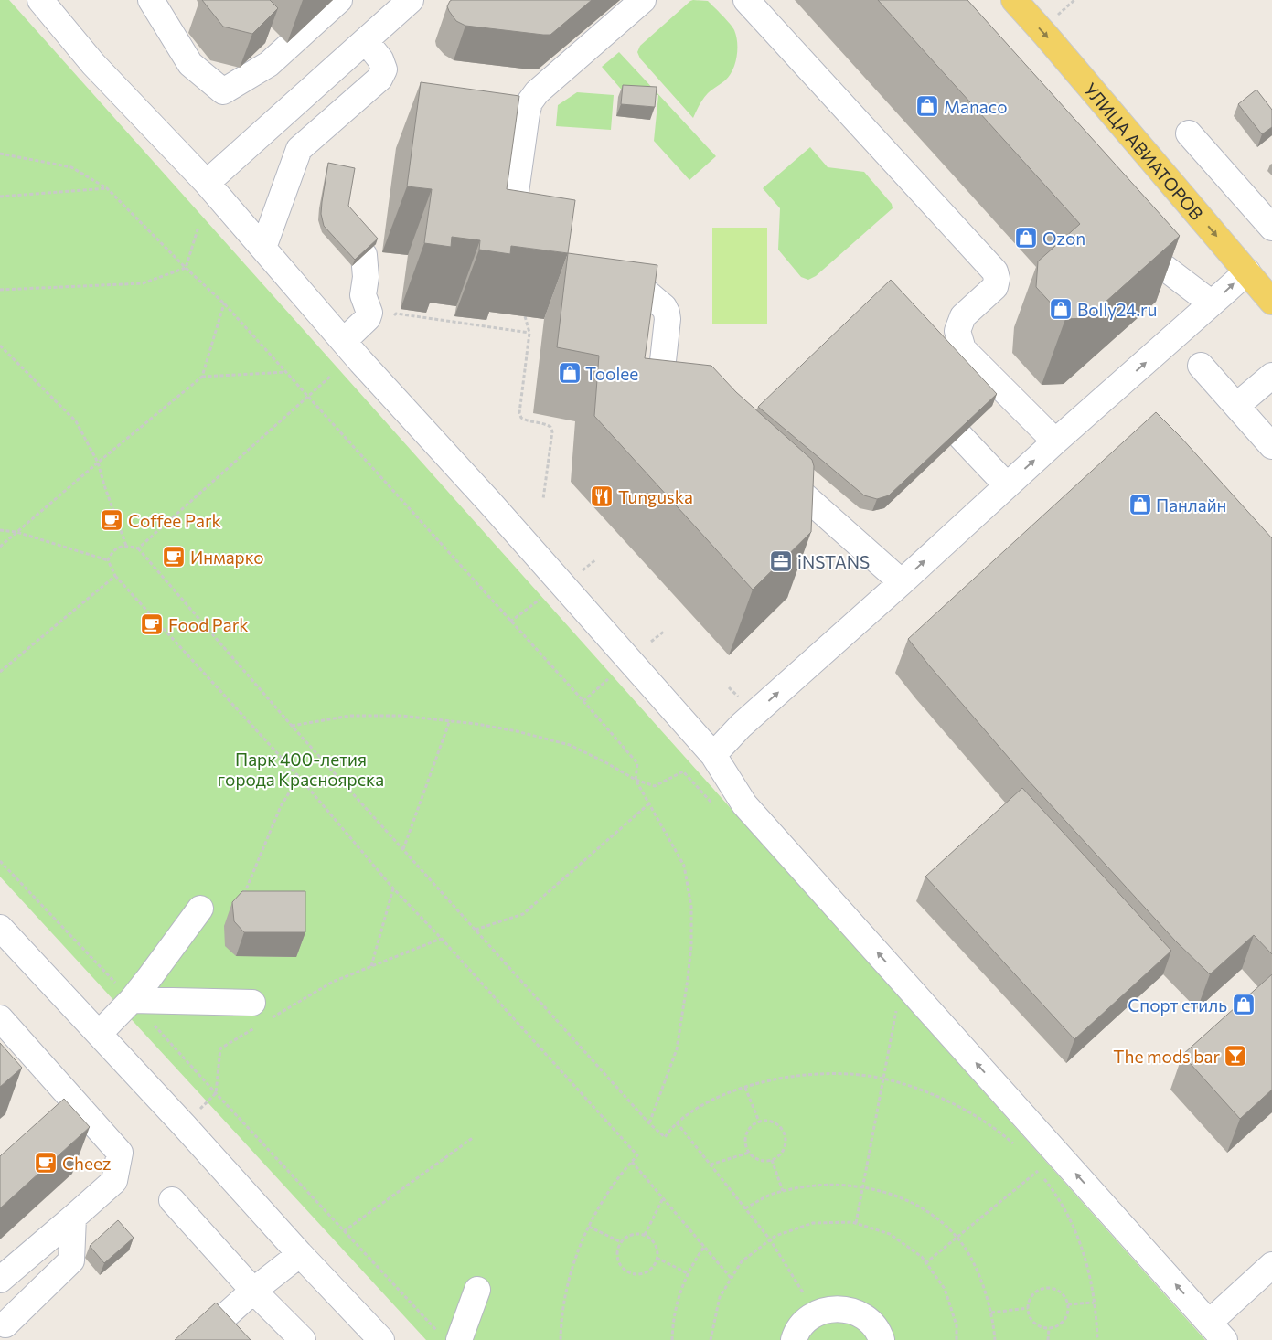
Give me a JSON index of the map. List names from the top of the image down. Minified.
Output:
{"streets":{"main road":["УЛИЦА АВИАТОРОВ"]},"one_way":["УЛИЦА АВИАТОРОВ"],"parks":["Парк 400-летия города Красноярска"],"places":{"shop":["Manaco","Ozon","Bolly24.ru","Toolee","Панлайн","Спорт стиль"],"restaurant":["Tunguska"],"cafe":["Coffee Park","Инмарко","Food Park","Cheez"],"office":["iNSTANS"],"bar":["The mods bar"]}}
